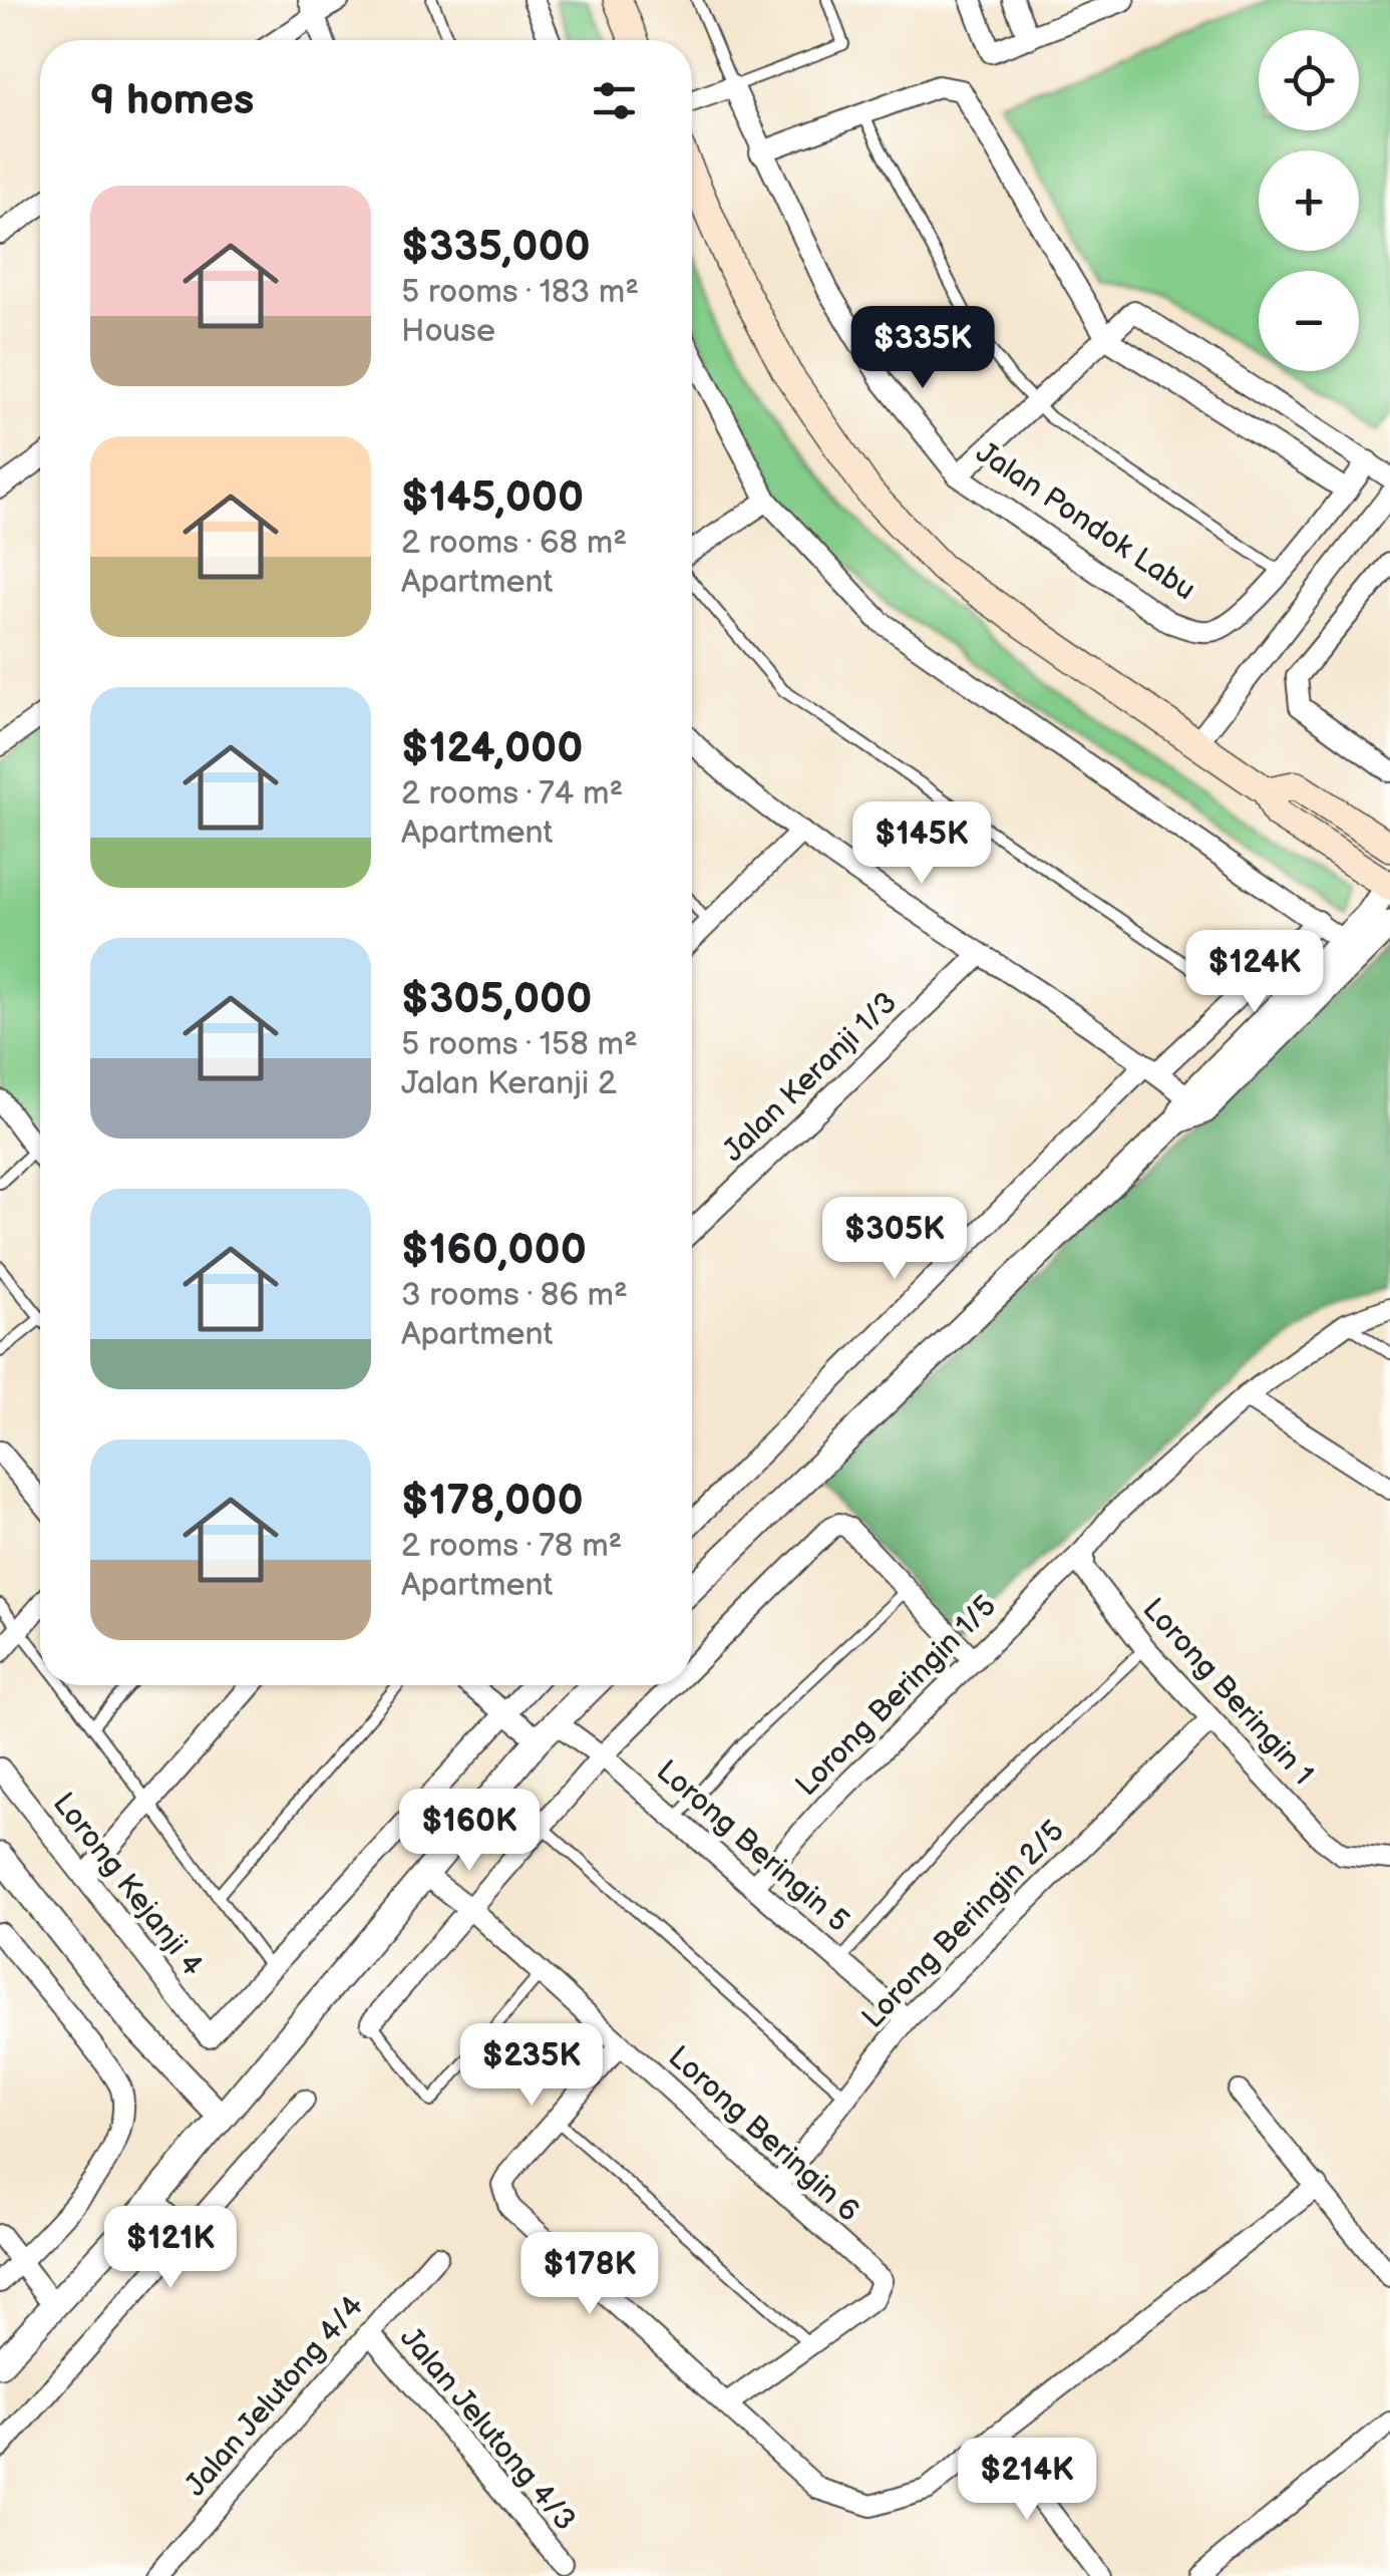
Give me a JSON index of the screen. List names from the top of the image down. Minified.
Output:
{"streets":{"street":["Jalan Pondok Labu","Jalan Keranji 1/3","Lorong Beringin 1","Lorong Beringin 1/5","Lorong Beringin 5","Lorong Kejanji 4","Lorong Beringin 2/5","Lorong Beringin 6","Jalan Jelutong 4/4","Jalan Jelutong 4/3"]},"crossings":[["Lorong Beringin 1","Lorong Beringin 1/5"],["Lorong Beringin 1","Lorong Beringin 2/5"],["Lorong Beringin 1/5","Lorong Beringin 5"],["Lorong Beringin 5","Lorong Beringin 2/5"],["Lorong Beringin 2/5","Lorong Beringin 6"],["Jalan Jelutong 4/4","Jalan Jelutong 4/3"]],"page":{"map_buttons":["+","−"],"heading":"9 homes","list":[{"name":"$335,000","note":"5 rooms · 183 m² · House"},{"name":"$145,000","note":"2 rooms · 68 m² · Apartment"},{"name":"$124,000","note":"2 rooms · 74 m² · Apartment"},{"name":"$305,000","note":"5 rooms · 158 m² · Jalan Keranji 2"},{"name":"$160,000","note":"3 rooms · 86 m² · Apartment"},{"name":"$178,000","note":"2 rooms · 78 m² · Apartment"}],"price":["$335K","$145K","$124K","$305K","$160K","$235K","$121K","$178K","$214K"]}}
